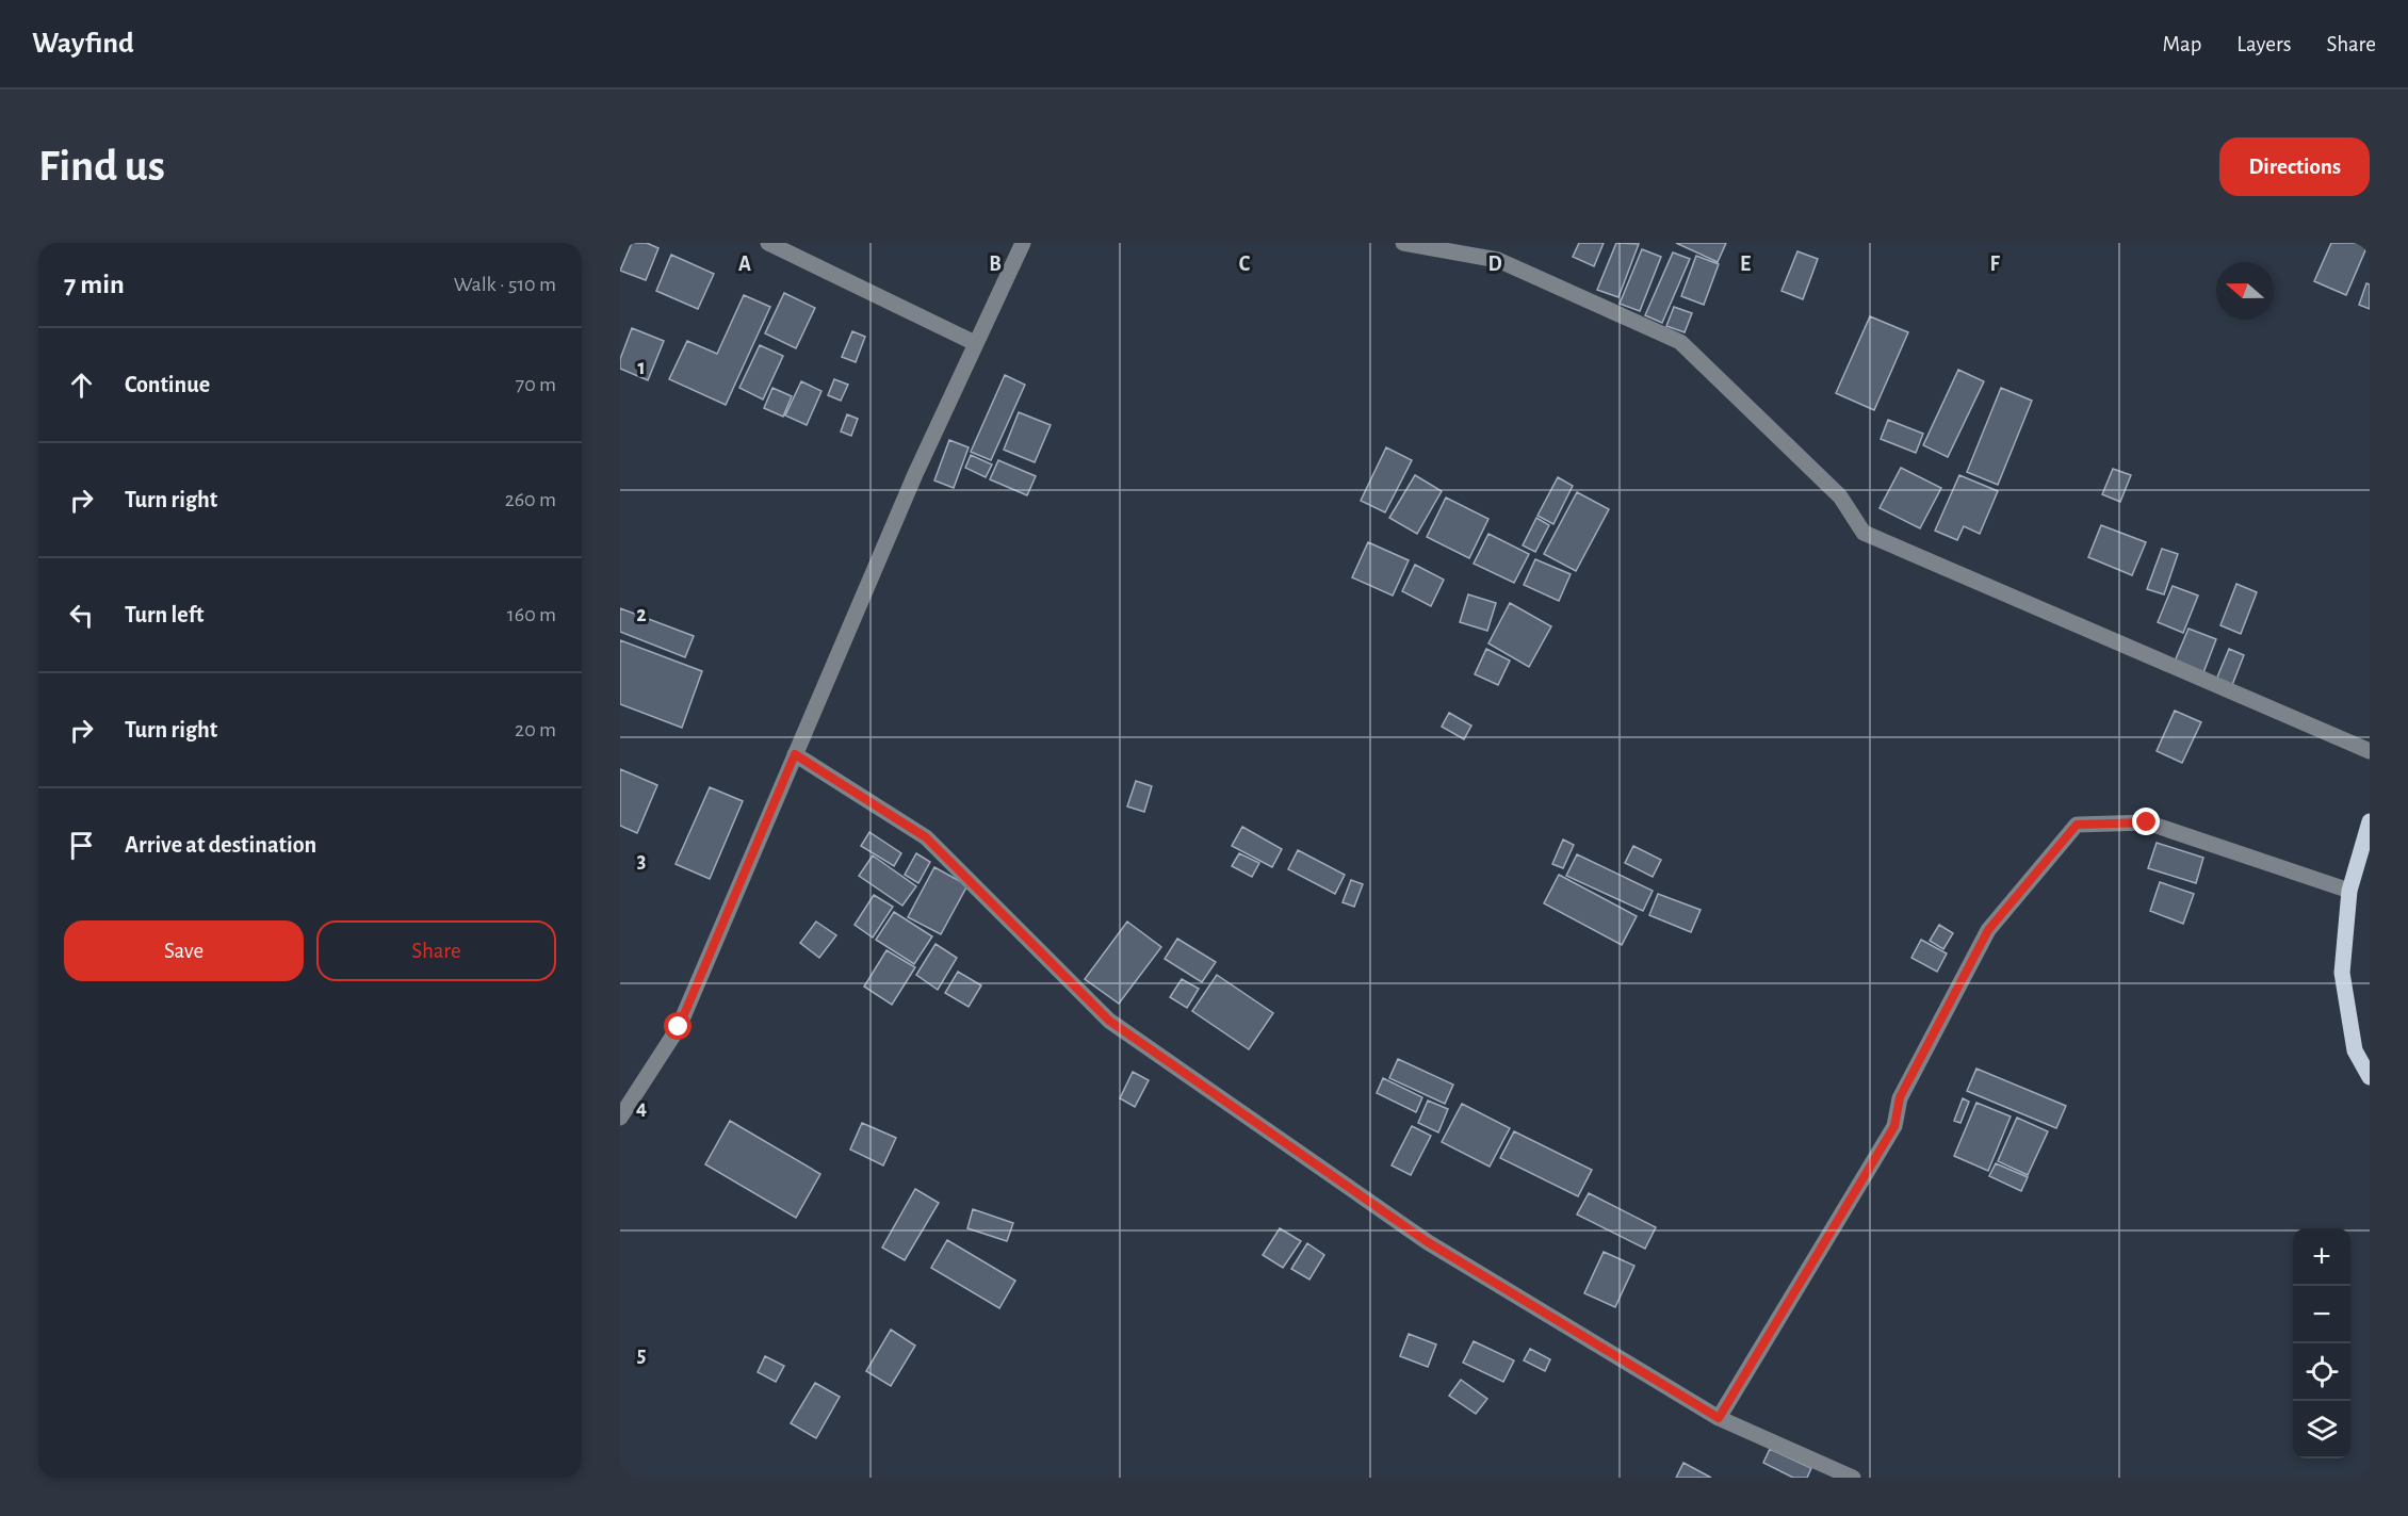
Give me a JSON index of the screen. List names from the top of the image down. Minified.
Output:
{"north":"left","page":{"header":"Wayfind","nav":["Map","Layers","Share"],"buttons":["Directions",["Save","Share"]],"title":"Find us","heading":["7 min","Walk · 510 m"],"list":[["Continue","70 m"],["Turn right","260 m"],["Turn left","160 m"],["Turn right","20 m"],"Arrive at destination"],"map_buttons":["+","−"]},"grid":{"columns":["A","B","C","D","E","F"],"rows":["1","2","3","4","5"]}}
